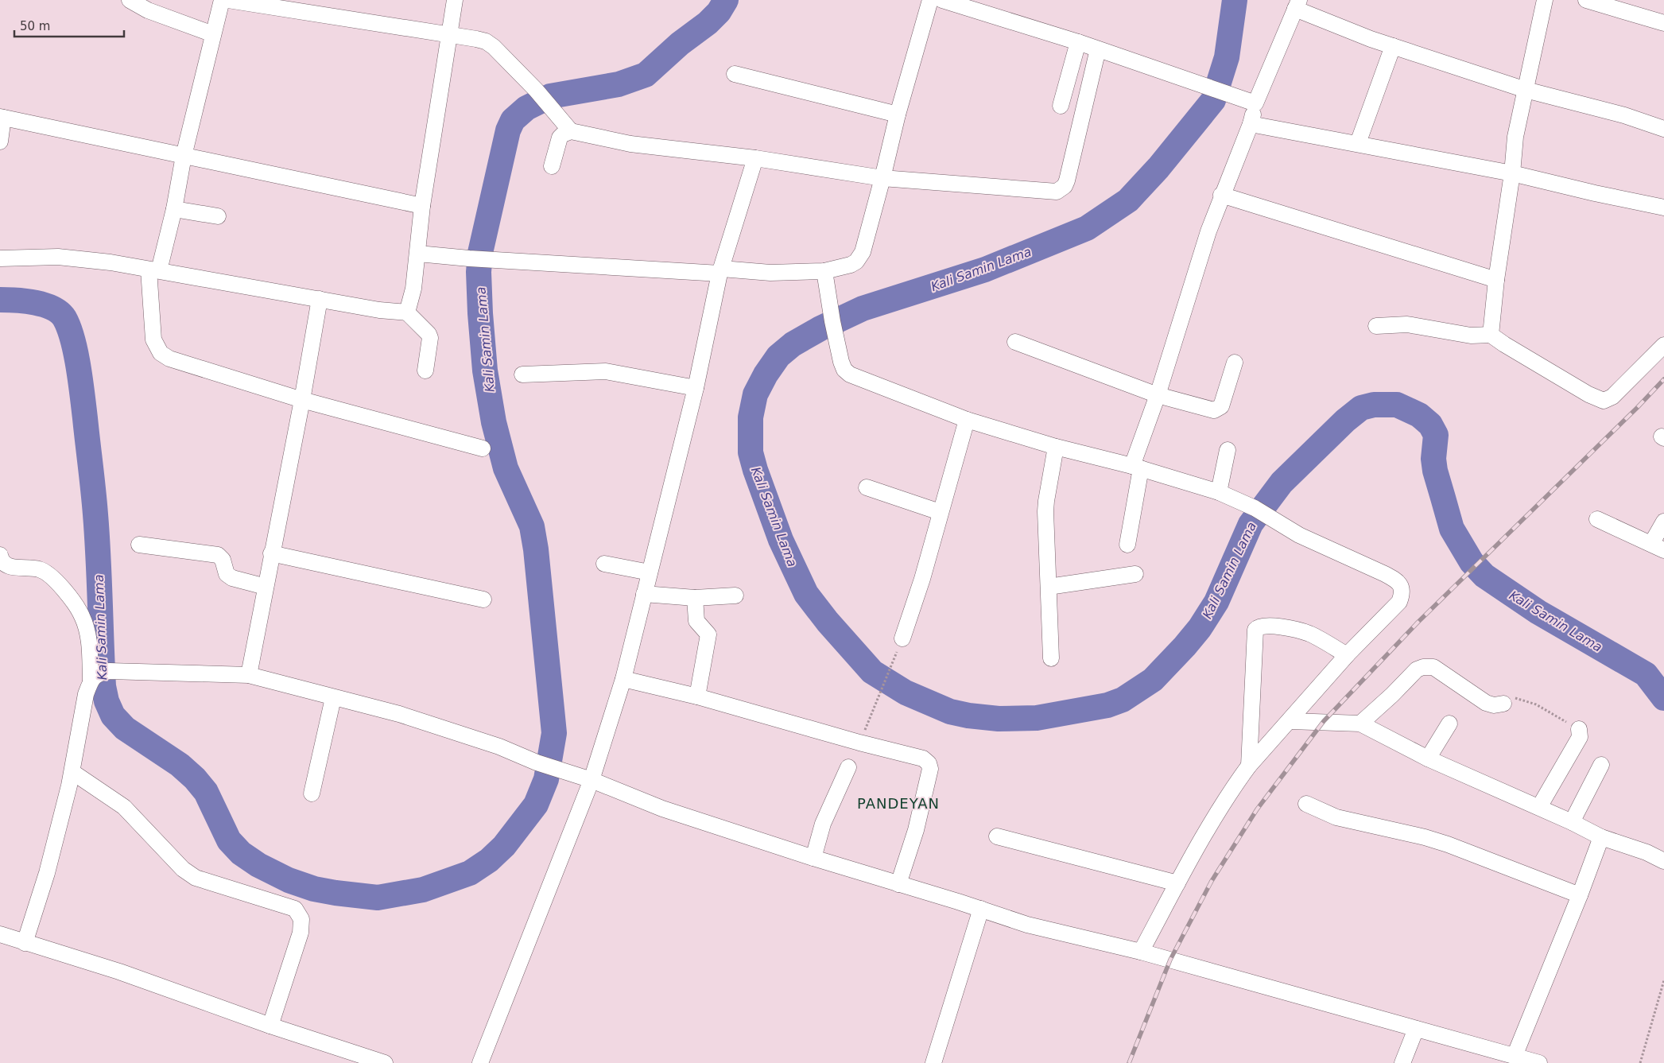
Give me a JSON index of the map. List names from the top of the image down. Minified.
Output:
{"districts":["PANDEYAN"],"water":["Kali Samin Lama"],"scale_bar":"50 m"}
